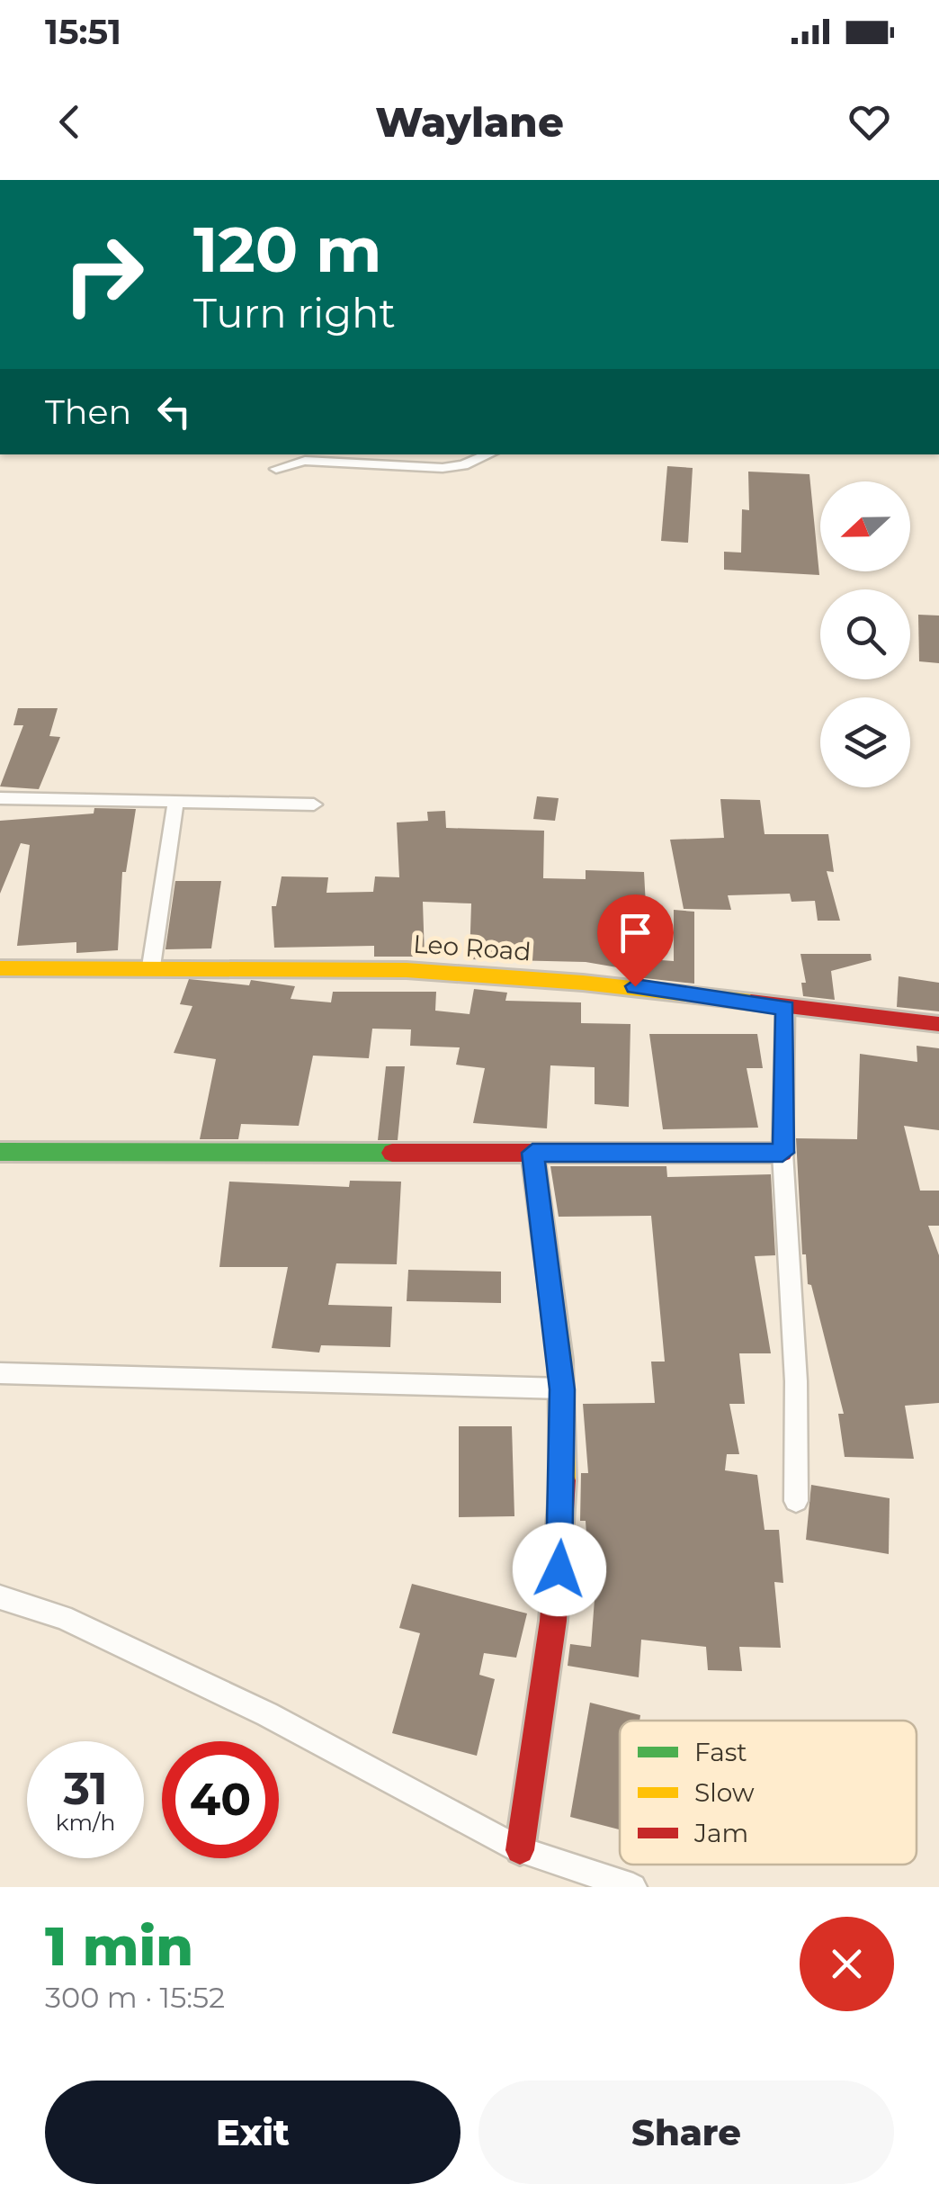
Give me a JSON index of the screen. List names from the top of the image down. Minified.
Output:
{"streets":{"street":["Leo Road"]},"legend":["Fast","Slow","Jam"],"north":"left","page":{"status":"15:51","header":"Waylane","turn":["120 m","Turn right"],"then":"Then","speed":"31 km/h","limit":"40","heading":["1 min","300 m · 15:52"],"buttons":["Exit","Share"]}}
